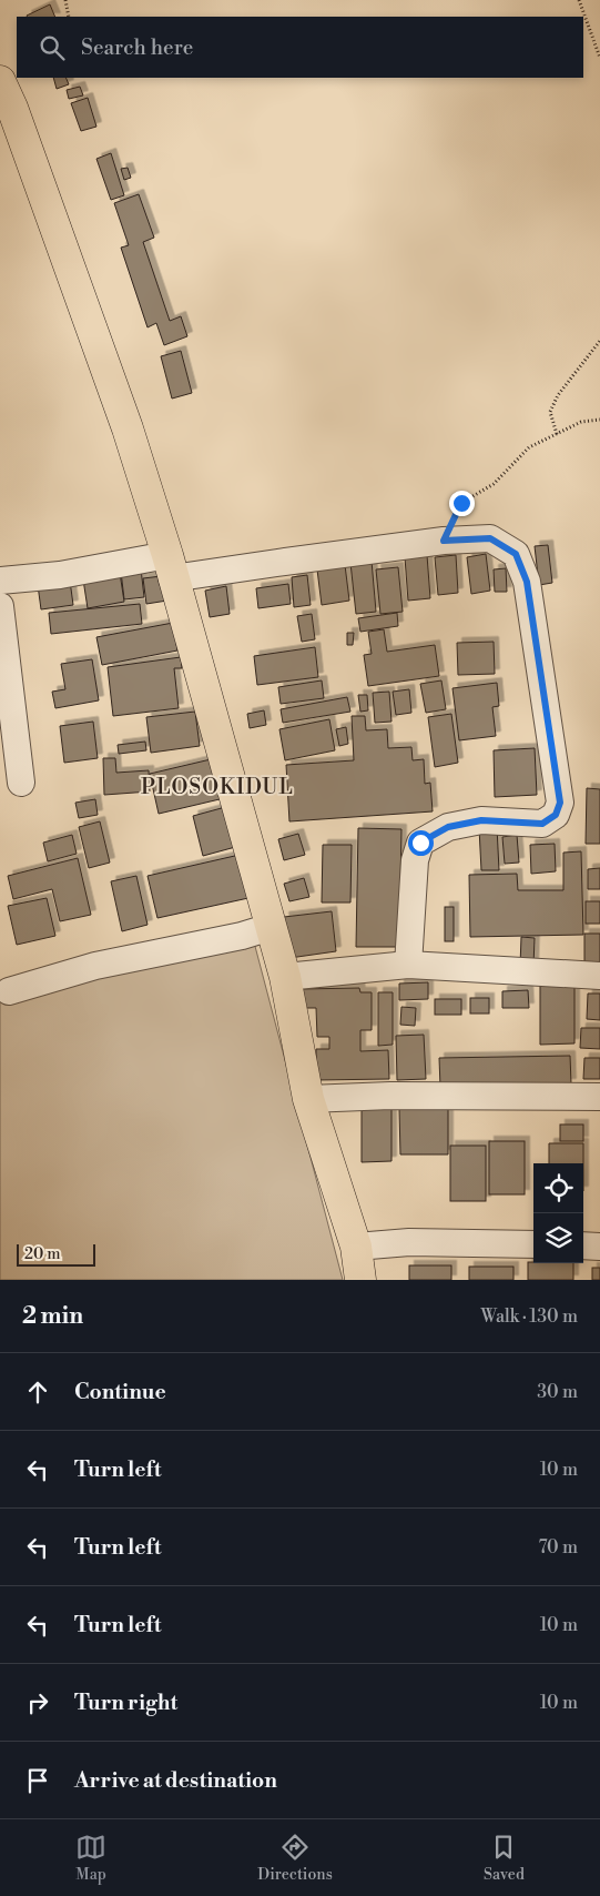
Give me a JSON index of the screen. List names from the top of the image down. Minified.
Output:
{"districts":["PLOSOKIDUL"],"scale_bar":"20 m","page":{"search":"Search here","scale":"20 m","heading":["2 min","Walk · 130 m"],"list":[["Continue","30 m"],["Turn left","10 m"],["Turn left","70 m"],["Turn left","10 m"],["Turn right","10 m"],"Arrive at destination"],"nav":["Map","Directions","Saved"]}}
